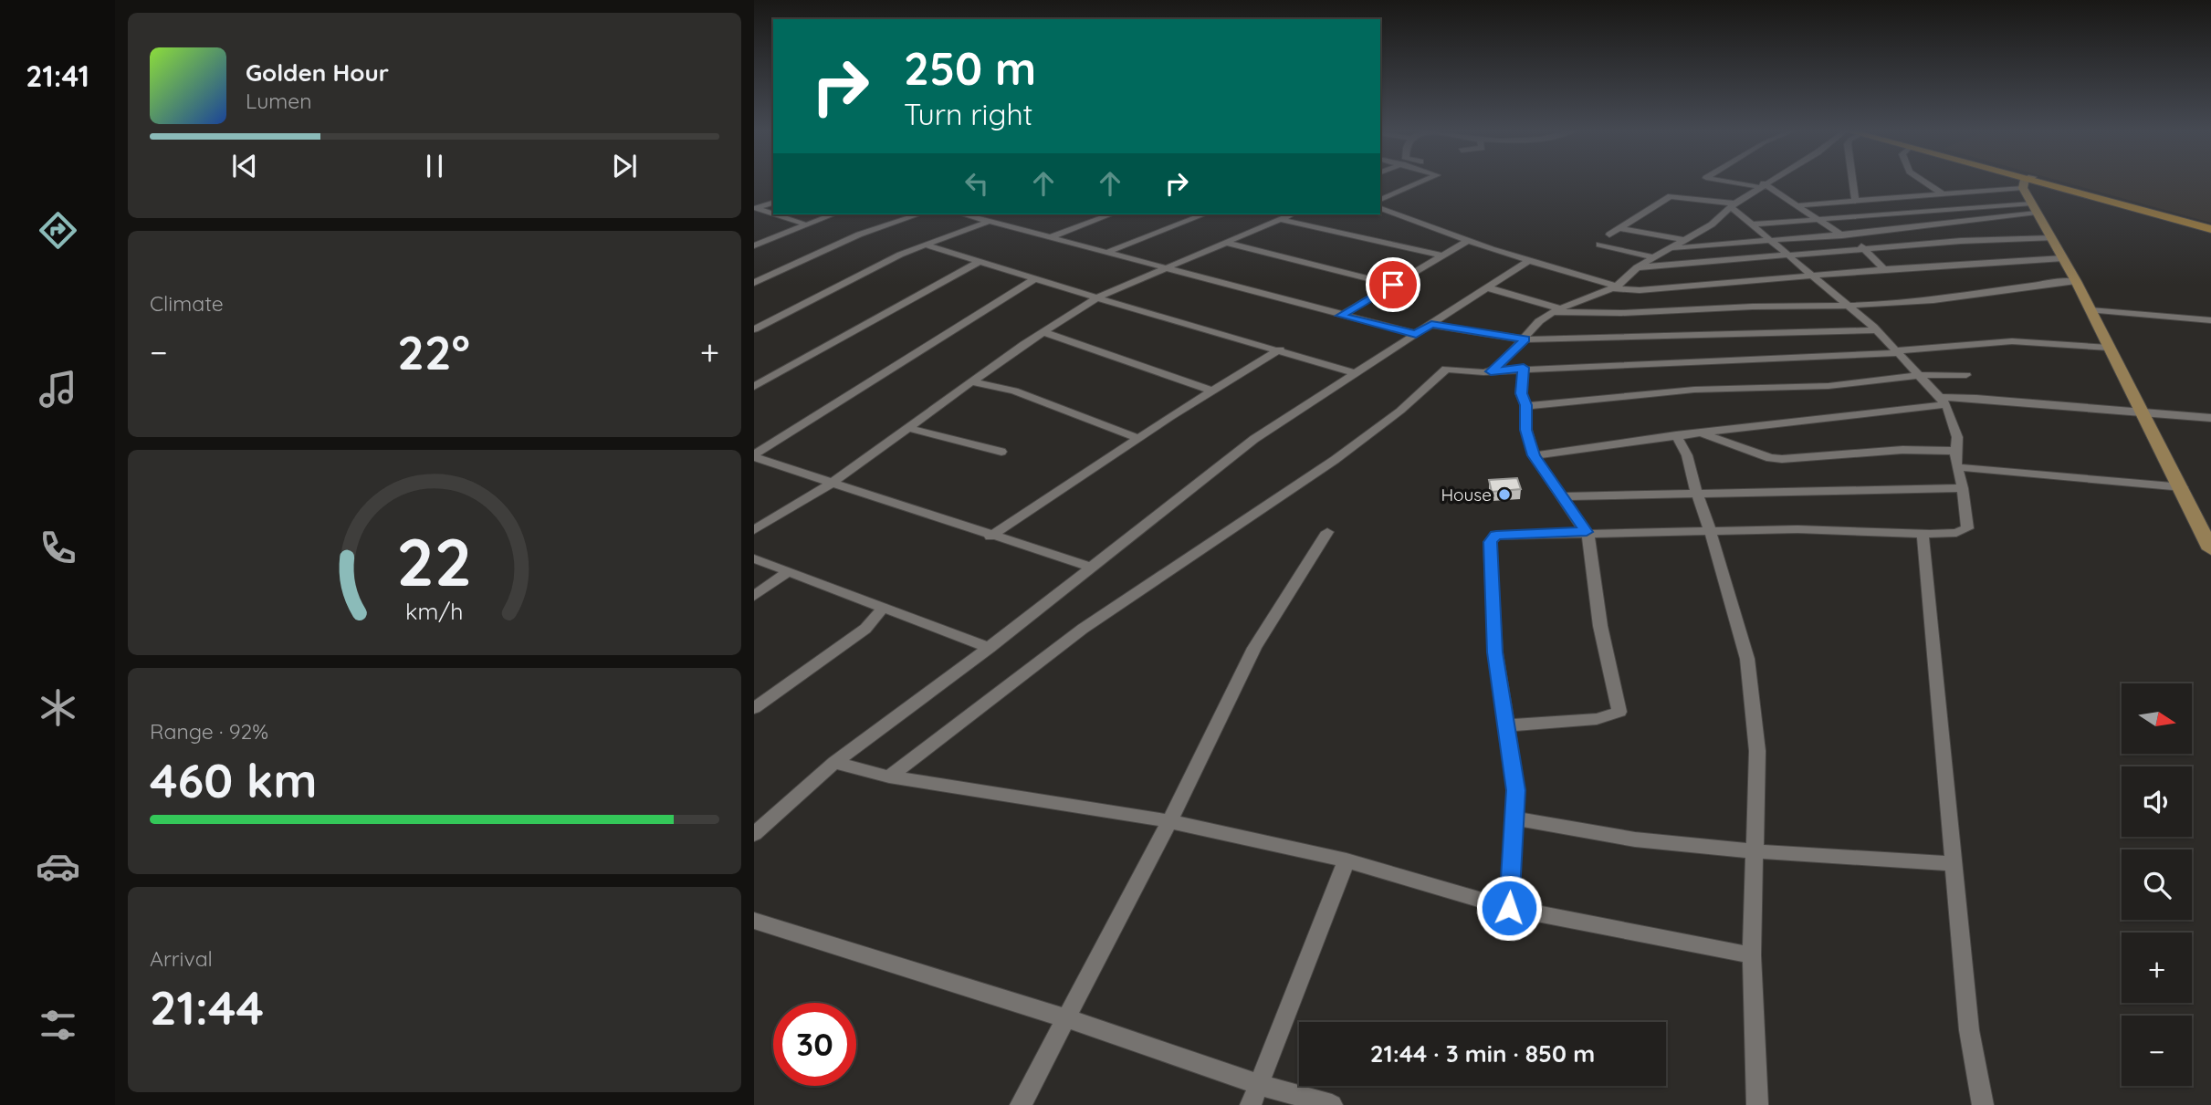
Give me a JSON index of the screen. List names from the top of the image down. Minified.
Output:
{"places":["House"],"north":"right","page":{"tabs":"21:41","turn":["250 m","Turn right"],"song":["Golden Hour","Lumen"],"tile":["Climate",["Range · 92%","460 km"],["Arrival","21:44"]],"heat":["−","22°","+"],"map_buttons":["+","−"],"limit":"30","trip":"21:44 · 3 min · 850 m","gauge":["22","km/h"]}}
